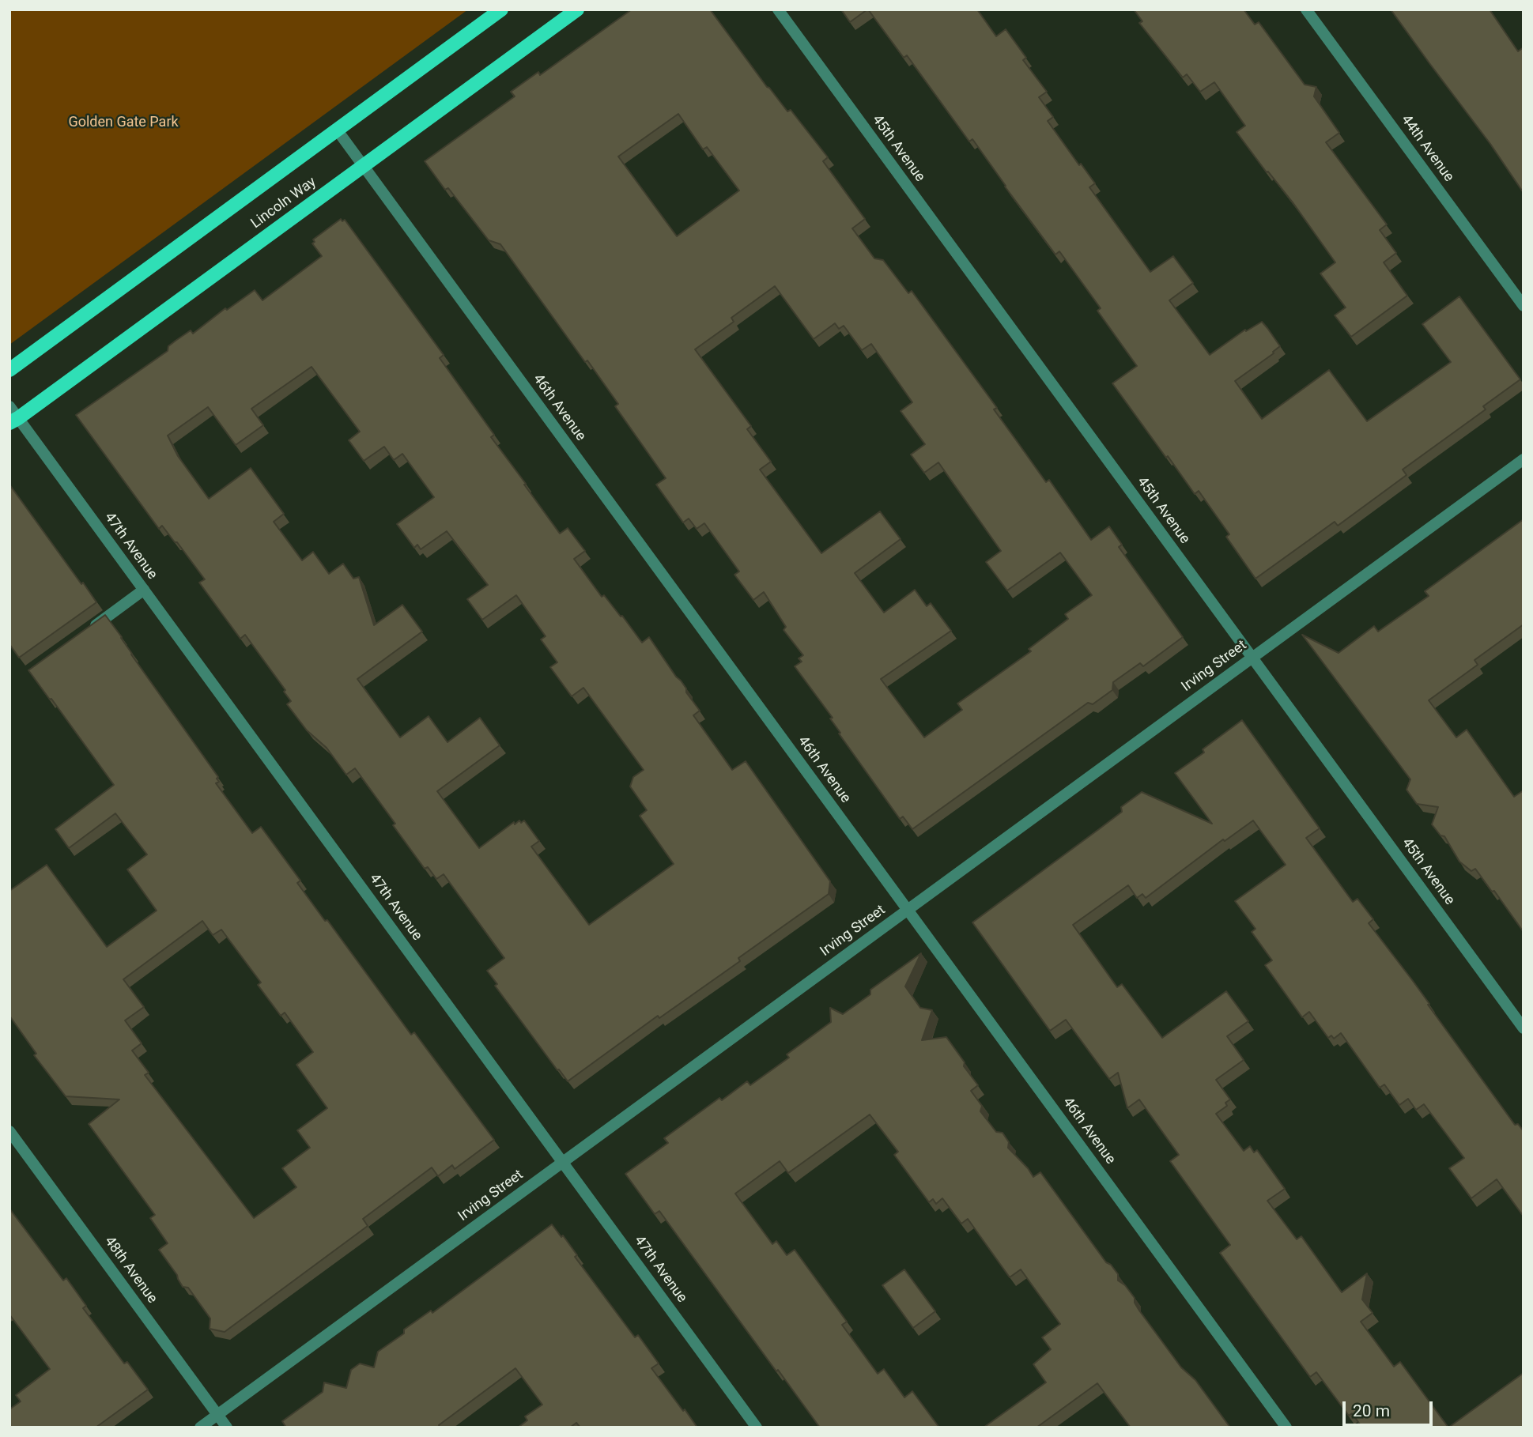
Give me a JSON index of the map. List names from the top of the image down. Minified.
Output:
{"streets":{"main road":["Lincoln Way"],"street":["45th Avenue","44th Avenue","46th Avenue","47th Avenue","Irving Street","48th Avenue"]},"crossings":[["45th Avenue","Irving Street"],["Lincoln Way","46th Avenue"],["Lincoln Way","47th Avenue"],["46th Avenue","Irving Street"],["47th Avenue","Irving Street"],["Irving Street","48th Avenue"]],"parks":["Golden Gate Park"],"scale_bar":"20 m"}
